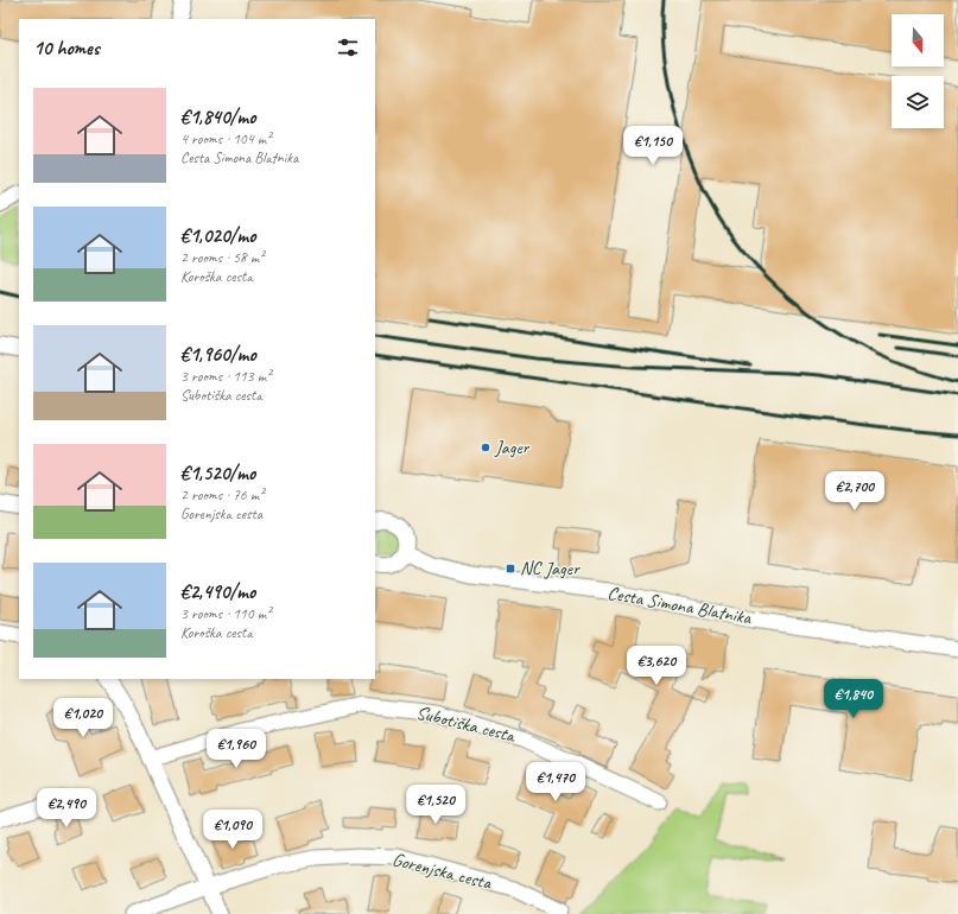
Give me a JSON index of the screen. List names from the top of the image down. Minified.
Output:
{"streets":{"street":["Cesta Simona Blatnika","Subotiška cesta","Gorenjska cesta"]},"places":{"other":["Jager"],"transit":["NC Jager"]},"north":"bottom","page":{"heading":"10 homes","list":[{"name":"€1,840/mo","note":"4 rooms · 104 m² · Cesta Simona Blatnika"},{"name":"€1,020/mo","note":"2 rooms · 58 m² · Koroška cesta"},{"name":"€1,960/mo","note":"3 rooms · 113 m² · Subotiška cesta"},{"name":"€1,520/mo","note":"2 rooms · 76 m² · Gorenjska cesta"},{"name":"€2,490/mo","note":"3 rooms · 110 m² · Koroška cesta"}],"price":["€1,150","€2,700","€3,620","€1,840","€1,020","€1,960","€1,470","€1,520","€2,490","€1,090"]}}
